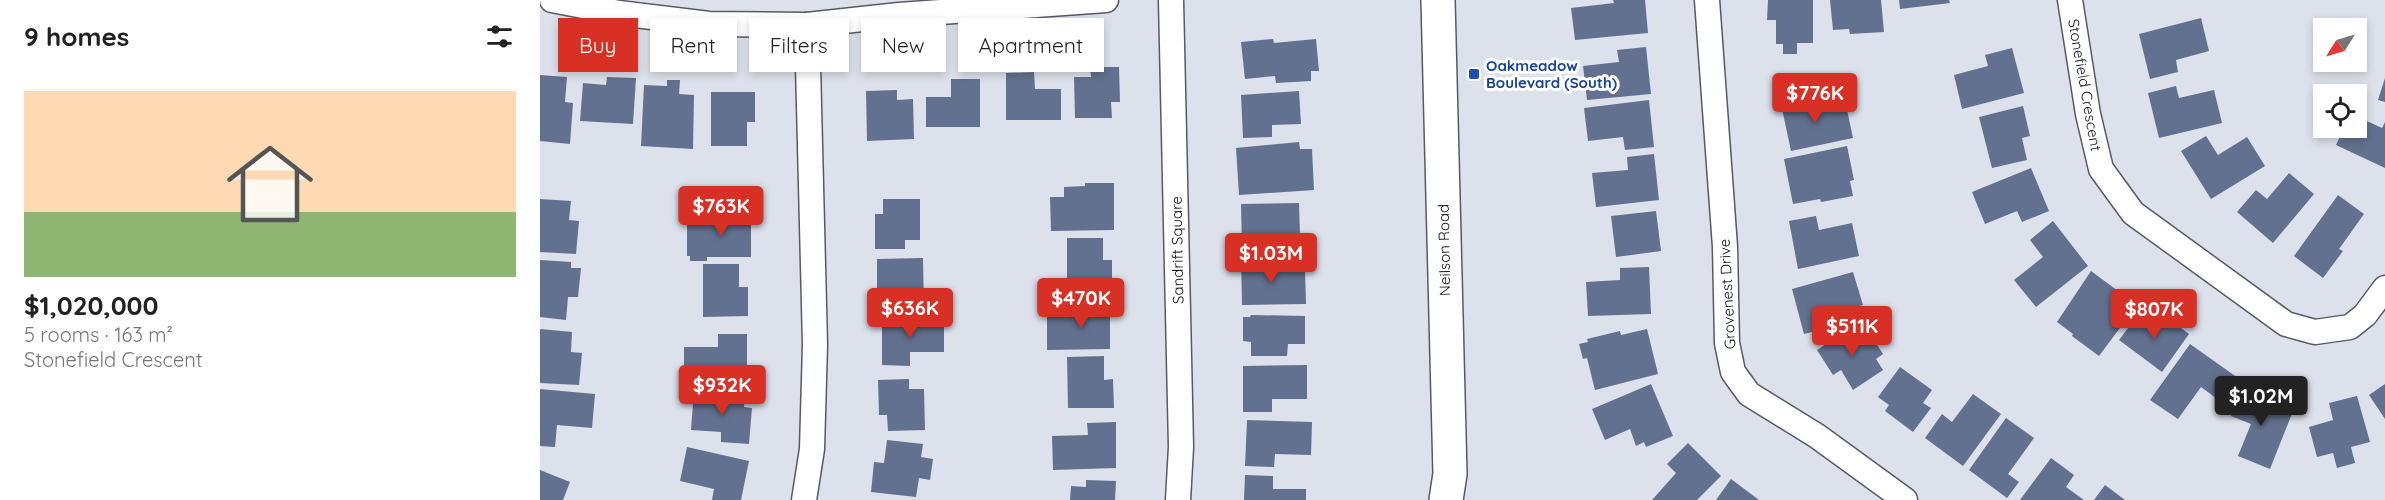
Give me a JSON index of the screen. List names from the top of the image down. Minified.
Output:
{"streets":{"main road":["Neilson Road"],"street":["Stonefield Crescent","Sandrift Square","Grovenest Drive"]},"places":{"transit":["Oakmeadow Boulevard (South)"]},"north":"bottom left","page":{"heading":"9 homes","chip":["Buy","Rent","Filters","New","Apartment"],"list":[{"name":"$1,020,000","note":"5 rooms · 163 m² · Stonefield Crescent"}],"price":["$776K","$763K","$1.03M","$470K","$636K","$807K","$511K","$932K","$1.02M"]}}
